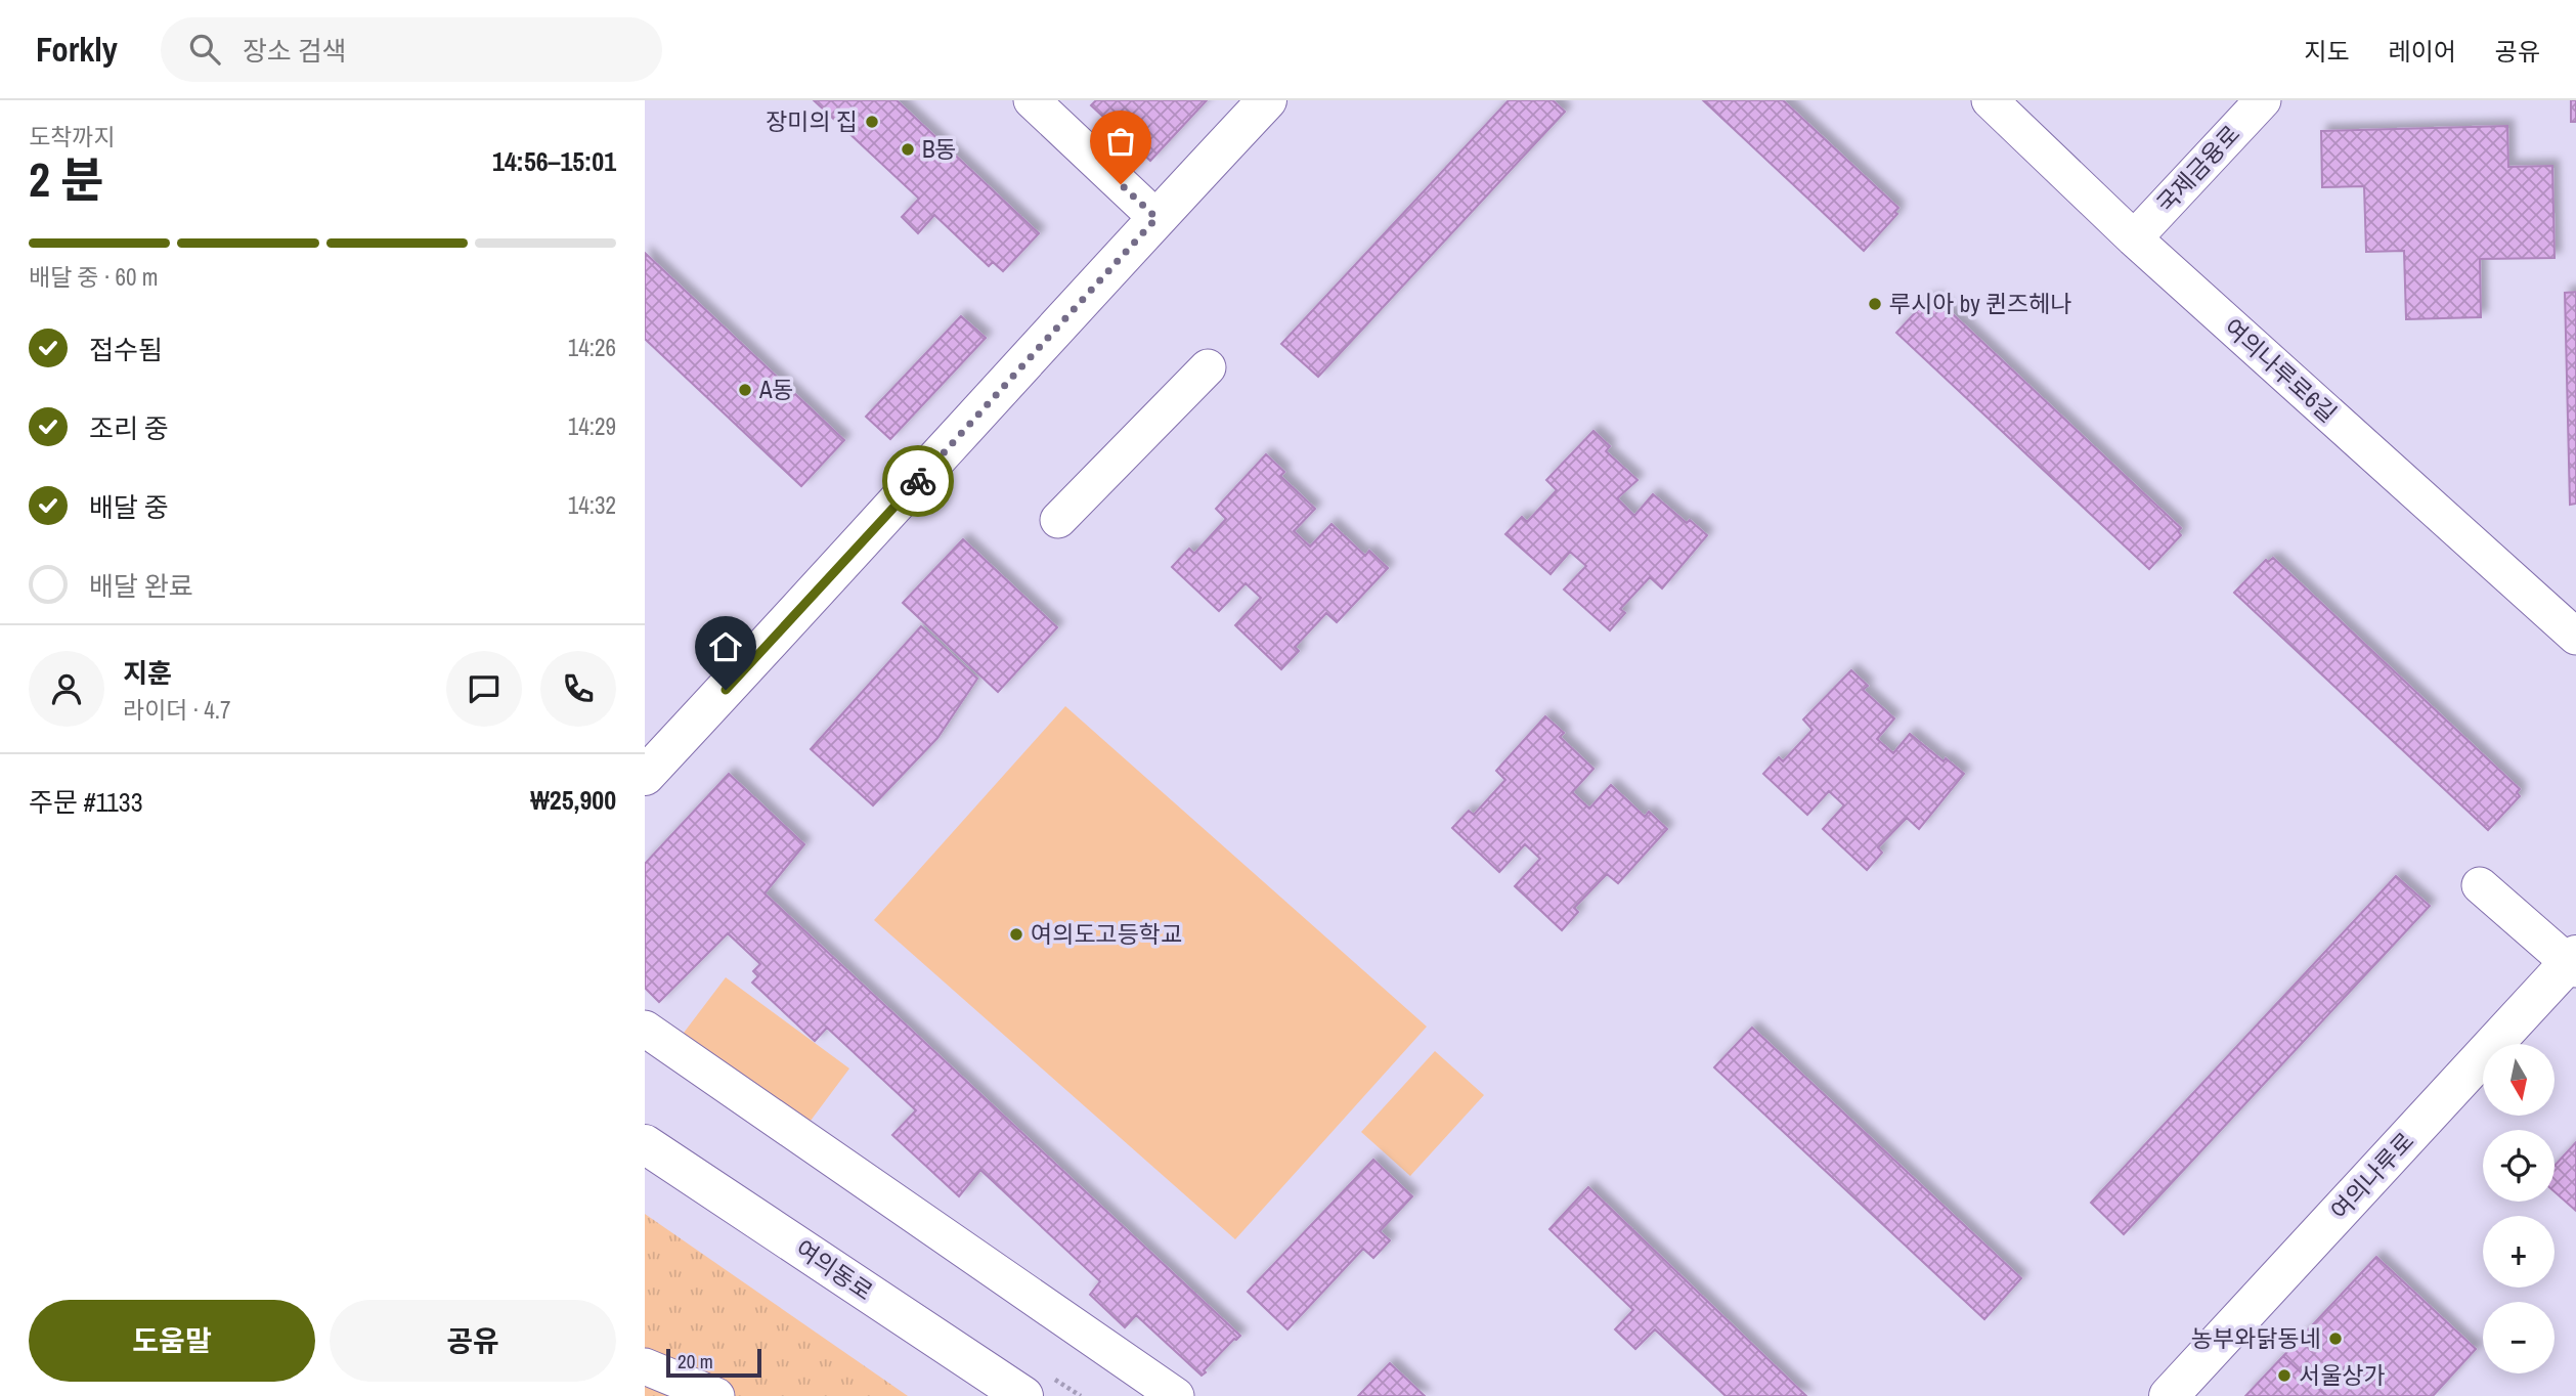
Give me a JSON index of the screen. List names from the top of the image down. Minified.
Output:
{"streets":{"street":["국제금융로","여의나루로6길","여의나루로","여의동로"]},"crossings":[["국제금융로","여의나루로6길"]],"places":["장미의 집","B동","루시아 by 퀸즈헤나","A동","여의도고등학교","농부와닭동네","서울상가"],"scale_bar":"20 m","north":"bottom","page":{"header":"Forkly","search":"장소 검색","nav":["지도","레이어","공유"],"heading":["2 분","도착까지","14:56–15:01"],"panel":["지훈","라이더 · 4.7","주문 #1133","₩25,900"],"bar":"배달 중 · 60 m","list":[["접수됨","14:26"],["조리 중","14:29"],["배달 중","14:32"],"배달 완료"],"map_buttons":["+","−"],"buttons":["도움말","공유"],"scale":"20 m"}}
